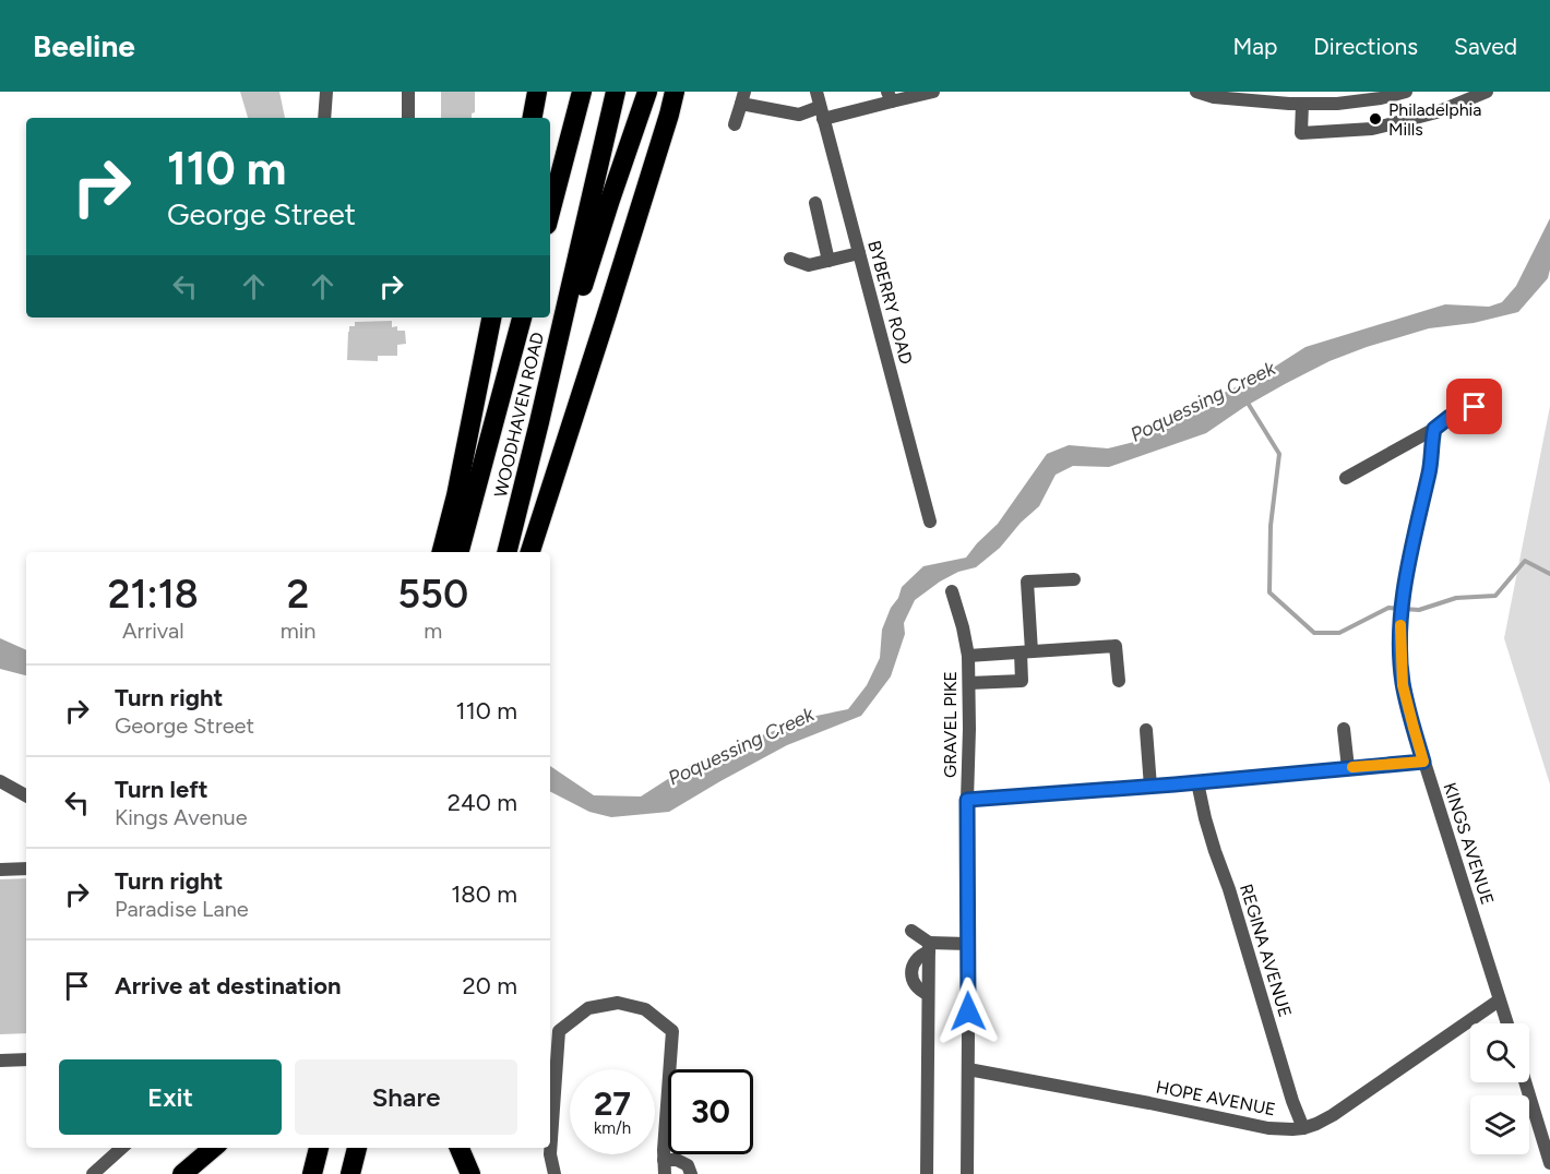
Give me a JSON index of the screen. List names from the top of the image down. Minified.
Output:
{"streets":{"highway":["WOODHAVEN ROAD"],"street":["BYBERRY ROAD","GRAVEL PIKE","KINGS AVENUE","REGINA AVENUE","HOPE AVENUE"]},"crossings":[["GRAVEL PIKE","HOPE AVENUE"],["KINGS AVENUE","HOPE AVENUE"],["REGINA AVENUE","HOPE AVENUE"]],"water":["Poquessing Creek"],"places":["Philadelphia Mills"],"page":{"header":"Beeline","nav":["Map","Directions","Saved"],"turn":["110 m","George Street"],"eta":["21:18","Arrival","2","min","550","m"],"list":[{"name":"Turn right","note":"George Street","value":"110 m"},{"name":"Turn left","note":"Kings Avenue","value":"240 m"},{"name":"Turn right","note":"Paradise Lane","value":"180 m"},{"name":"Arrive at destination","value":"20 m"}],"buttons":["Exit","Share"],"speed":"27 km/h","limit":"30"}}
